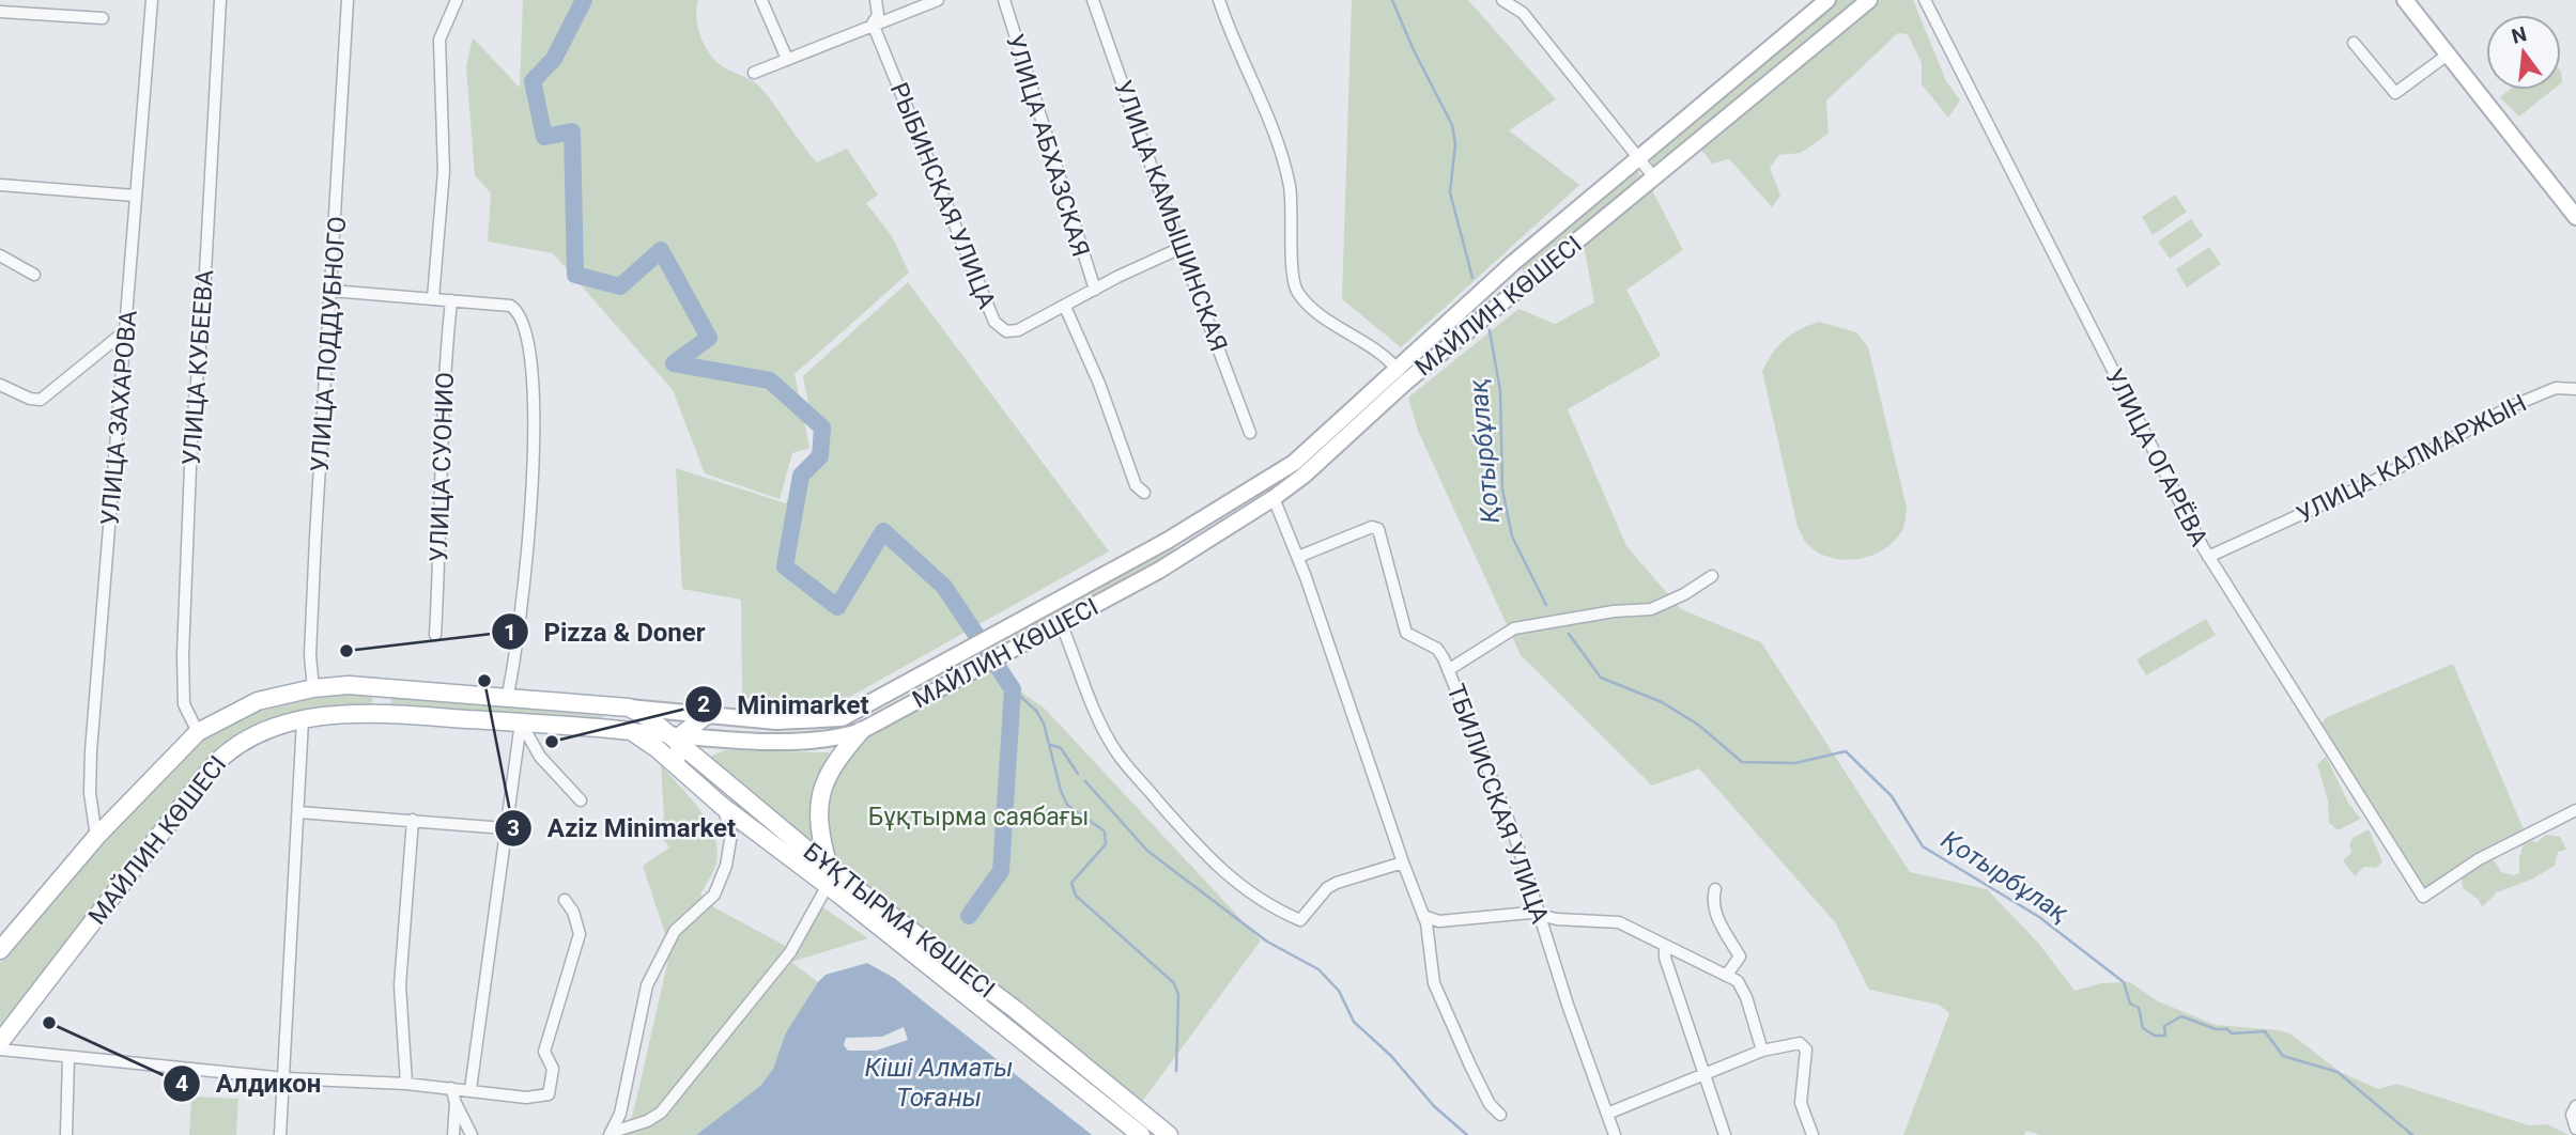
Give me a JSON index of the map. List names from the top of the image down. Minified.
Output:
{"streets":{"main road":["МАЙЛИН КӨШЕСІ","БҰҚТЫРМА КӨШЕСІ"],"street":["УЛИЦА АБХАЗСКАЯ","РЫБИНСКАЯ УЛИЦА","УЛИЦА КАМЫШИНСКАЯ","УЛИЦА ПОДДУБНОГО","УЛИЦА КУБЕЕВА","УЛИЦА ЗАХАРОВА","УЛИЦА ОГАРЁВА","УЛИЦА КАЛМАРЖЫН","УЛИЦА СУОНИО","ТБИЛИССКАЯ УЛИЦА"]},"crossings":[["УЛИЦА АБХАЗСКАЯ","РЫБИНСКАЯ УЛИЦА"],["РЫБИНСКАЯ УЛИЦА","УЛИЦА КАМЫШИНСКАЯ"],["МАЙЛИН КӨШЕСІ","УЛИЦА ПОДДУБНОГО"],["МАЙЛИН КӨШЕСІ","УЛИЦА КУБЕЕВА"],["МАЙЛИН КӨШЕСІ","УЛИЦА ЗАХАРОВА"],["МАЙЛИН КӨШЕСІ","БҰҚТЫРМА КӨШЕСІ"],["УЛИЦА ОГАРЁВА","УЛИЦА КАЛМАРЖЫН"]],"water":["Қотырбұлақ","Кіші Алматы Тоғаны"],"parks":["Бұқтырма саябағы"],"places":["Pizza & Doner","Aziz Minimarket","Minimarket","Алдикон"],"north":"top"}
